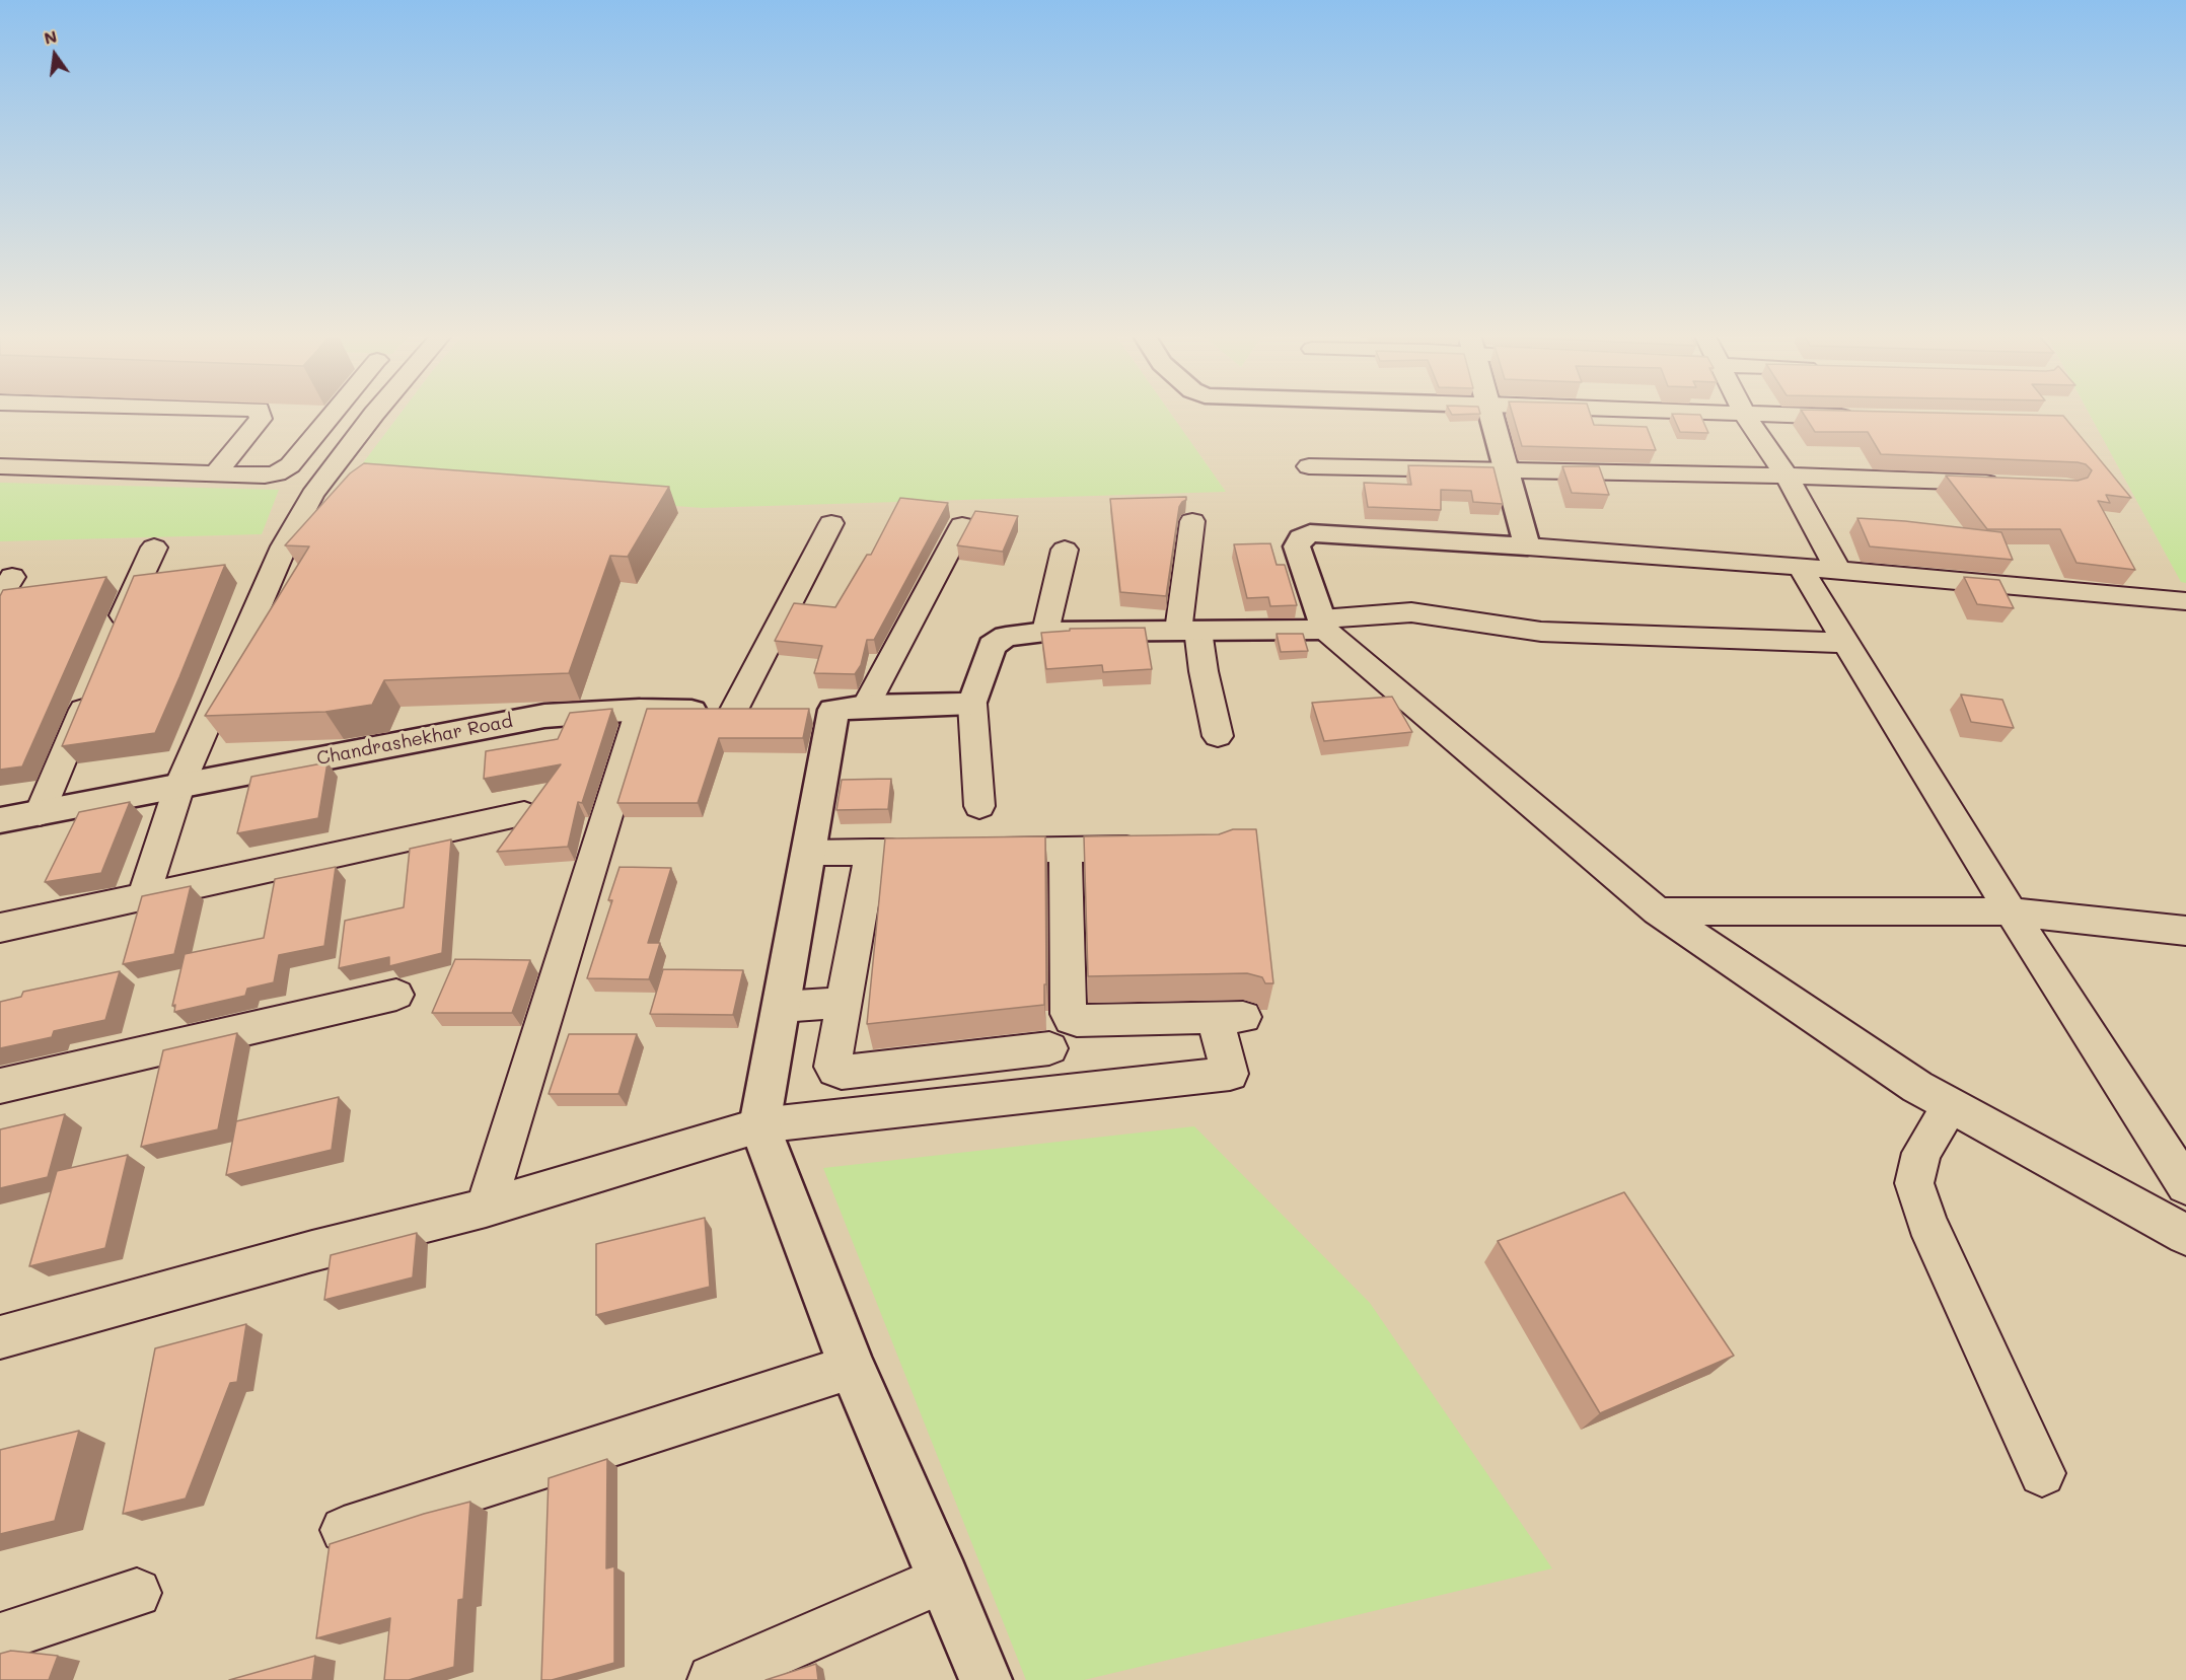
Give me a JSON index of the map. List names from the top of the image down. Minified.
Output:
{"streets":{"street":["Chandrashekhar Road"]},"north":"top"}
